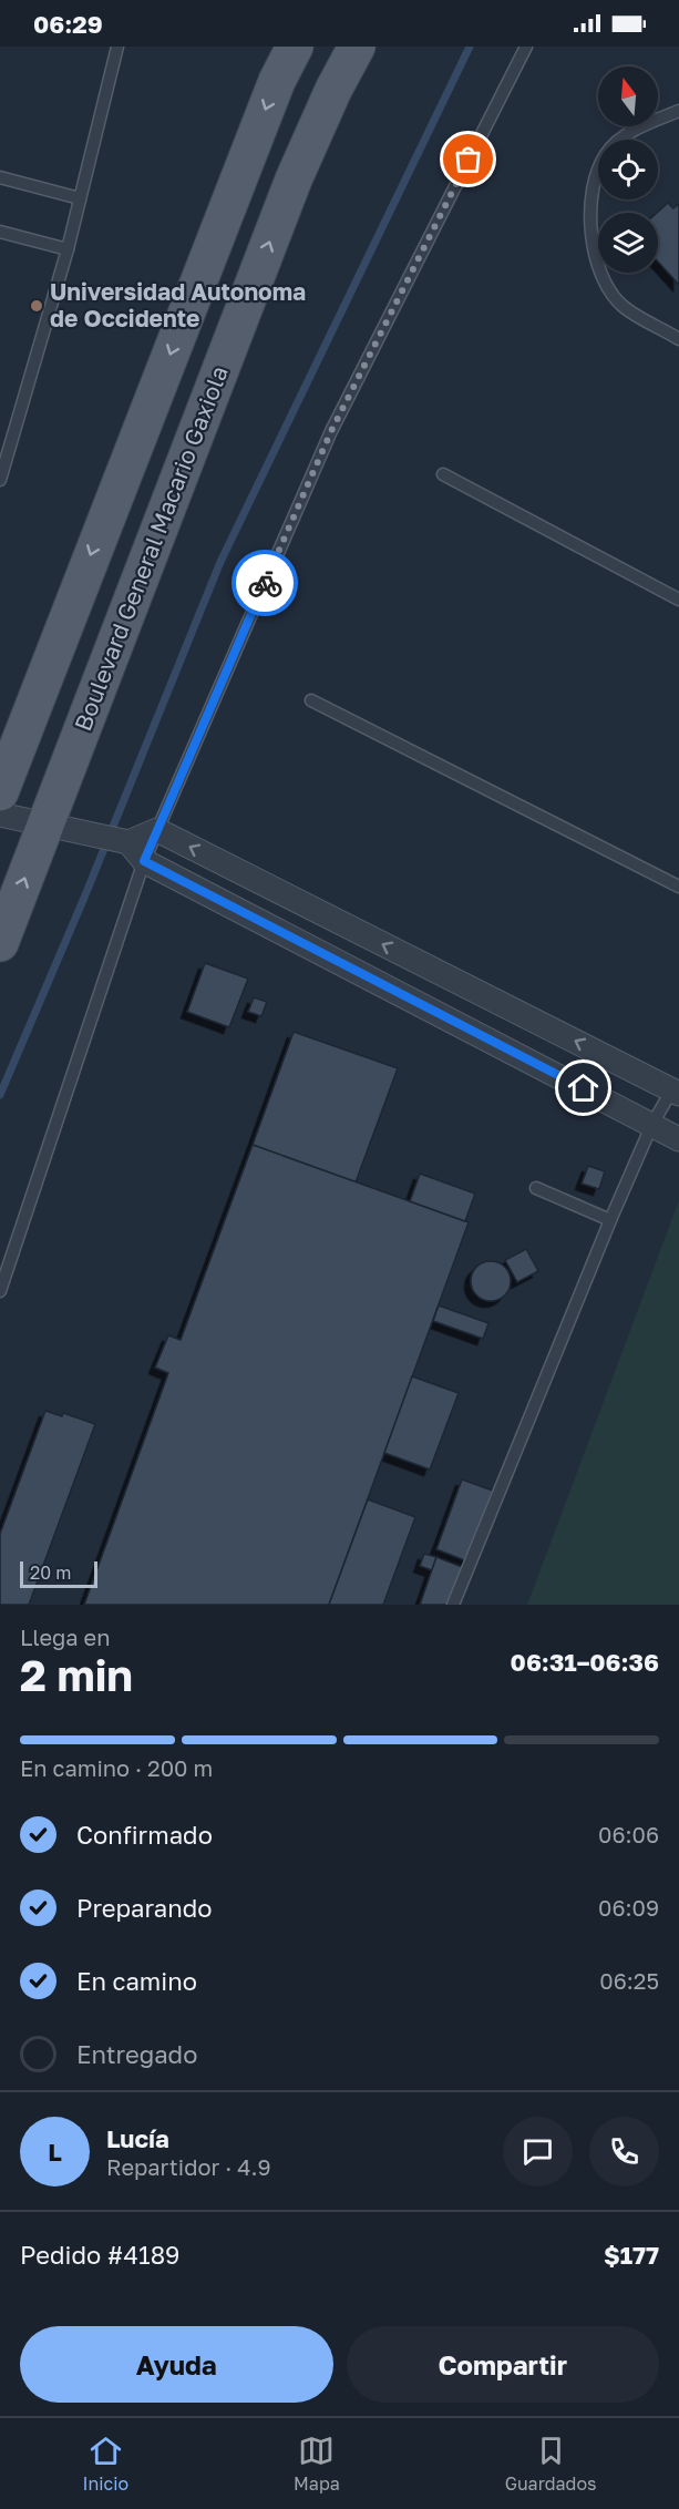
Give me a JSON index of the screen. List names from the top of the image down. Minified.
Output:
{"streets":{"main road":["Boulevard General Macario Gaxiola"]},"places":["Universidad Autonoma de Occidente"],"scale_bar":"20 m","north":"top","page":{"status":"06:29","scale":"20 m","heading":["2 min","Llega en","06:31–06:36"],"panel":["Lucía","Repartidor · 4.9","Pedido #4189","$177"],"bar":"En camino · 200 m","list":[["Confirmado","06:06"],["Preparando","06:09"],["En camino","06:25"],"Entregado"],"round":"L","buttons":["Ayuda","Compartir"],"tabs":["Inicio","Mapa","Guardados"]}}
